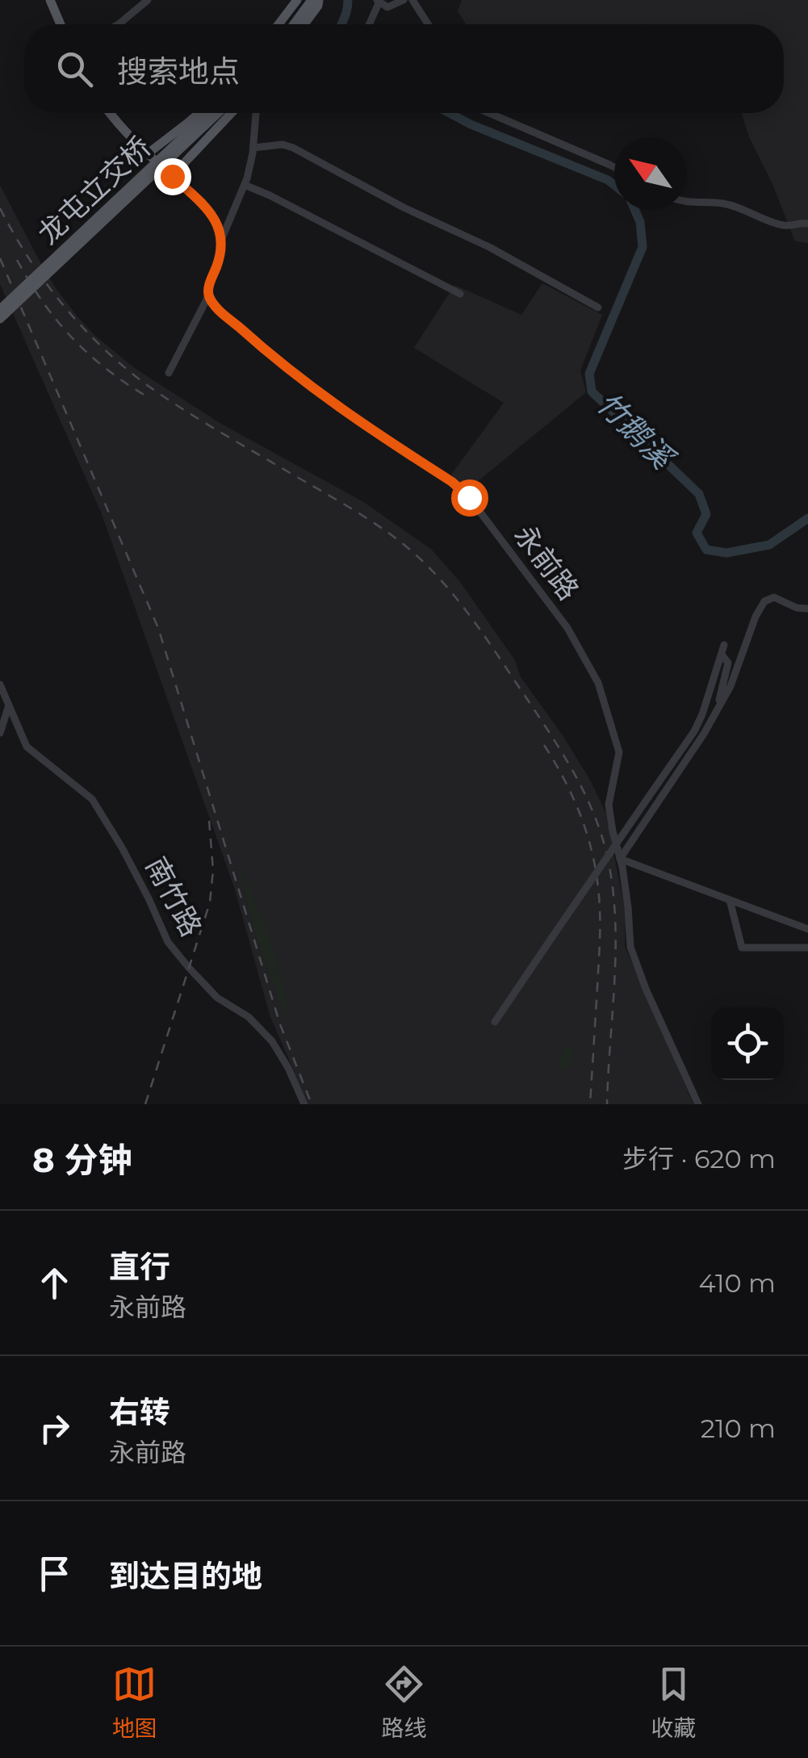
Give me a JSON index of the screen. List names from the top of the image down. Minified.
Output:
{"streets":{"main road":["龙屯立交桥"],"street":["永前路","南竹路"]},"water":["竹鹅溪"],"north":"top left","page":{"search":"搜索地点","heading":["8 分钟","步行 · 620 m"],"list":[["直行","永前路","410 m"],["右转","永前路","210 m"],"到达目的地"],"nav":["地图","路线","收藏"]}}
